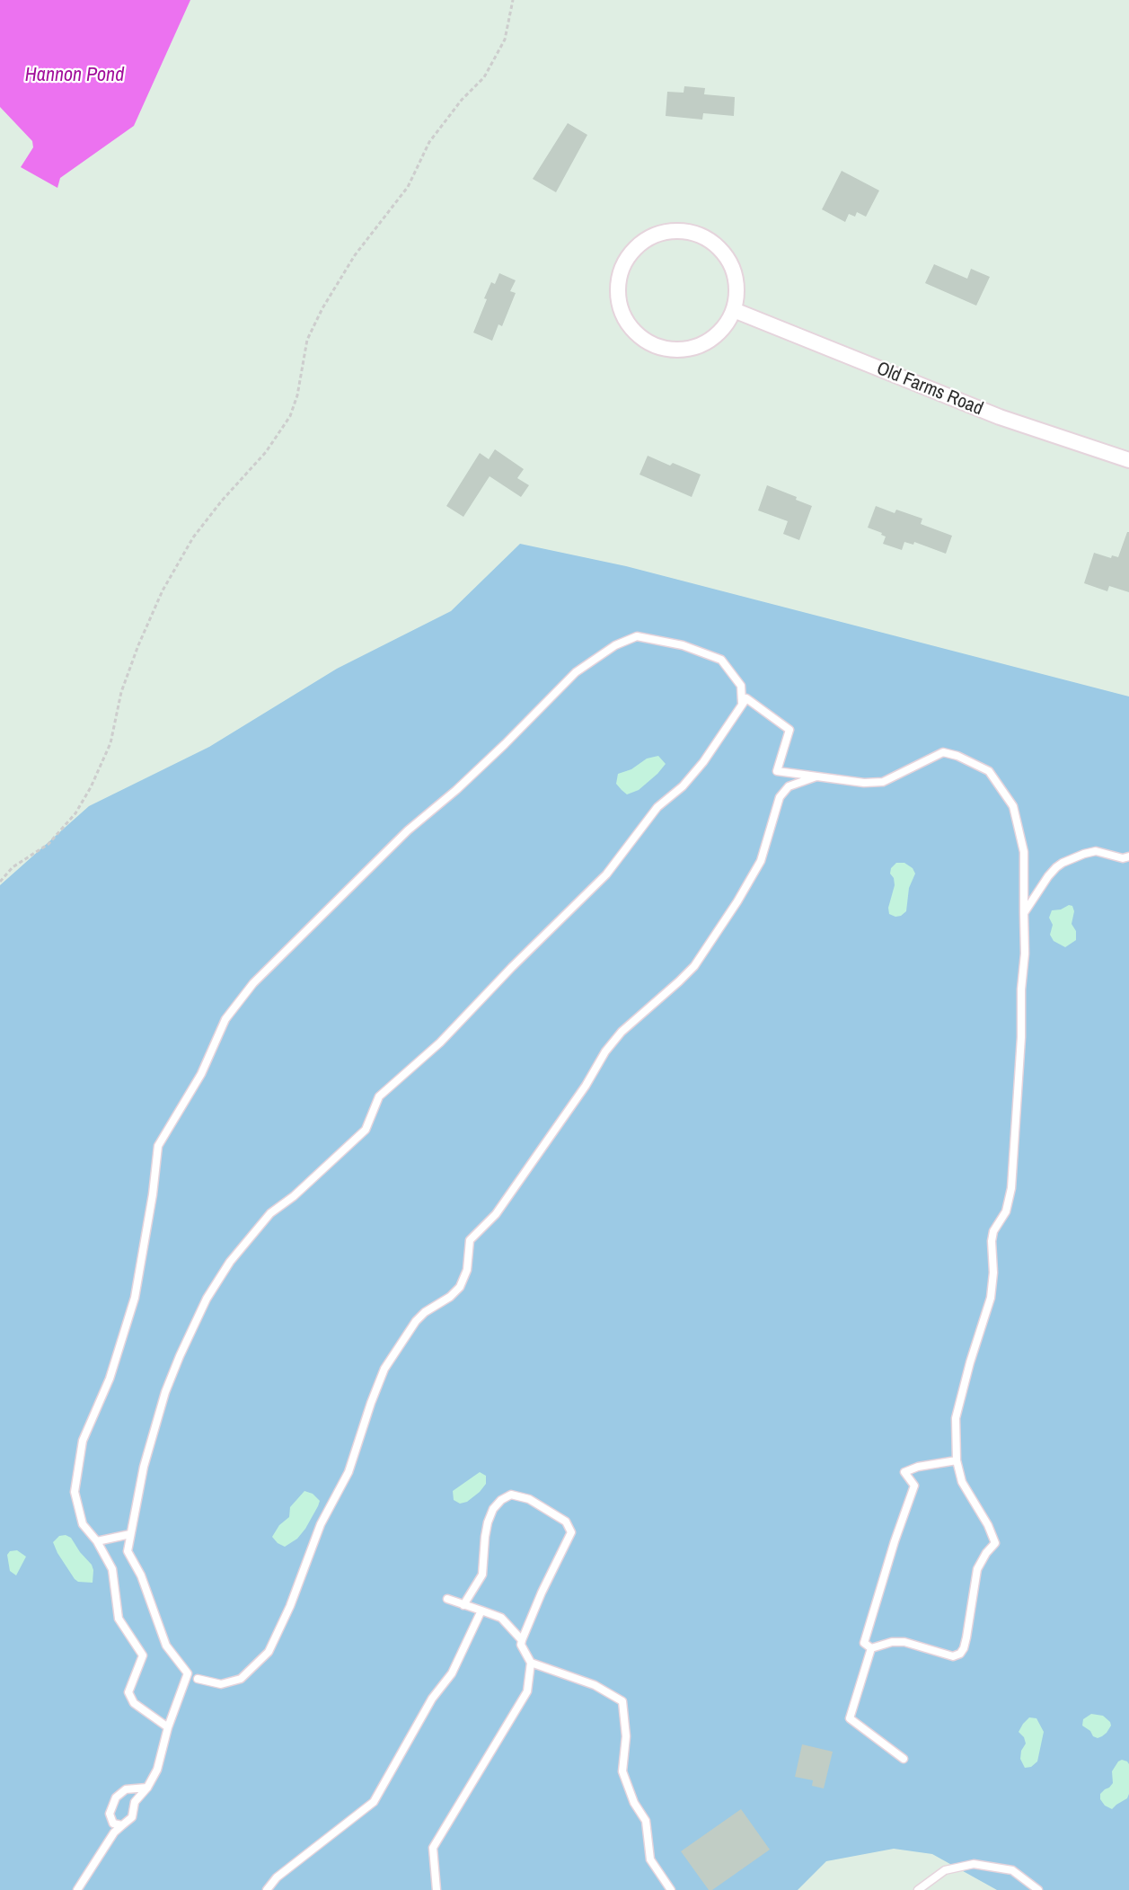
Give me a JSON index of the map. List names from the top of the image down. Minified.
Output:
{"streets":{"street":["Old Farms Road"]},"water":["Hannon Pond"]}
